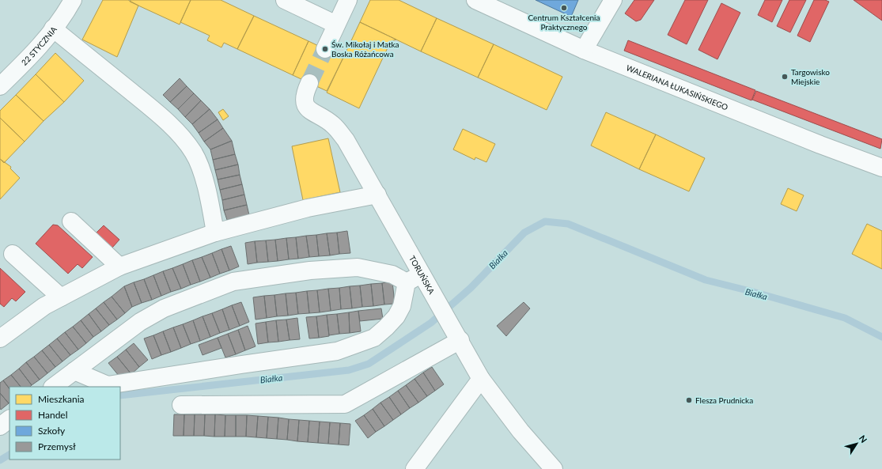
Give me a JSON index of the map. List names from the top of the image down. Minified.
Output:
{"streets":{"street":["22 STYCZNIA","WALERIANA ŁUKASIŃSKIEGO","TORUŃSKA"]},"water":["Białka"],"places":["Centrum Kształcenia Praktycznego","Św. Mikołaj i Matka Boska Różańcowa","Targowisko Miejskie","Flesza Prudnicka"],"legend":["Mieszkania","Handel","Szkoły","Przemysł"],"north":"top right"}
